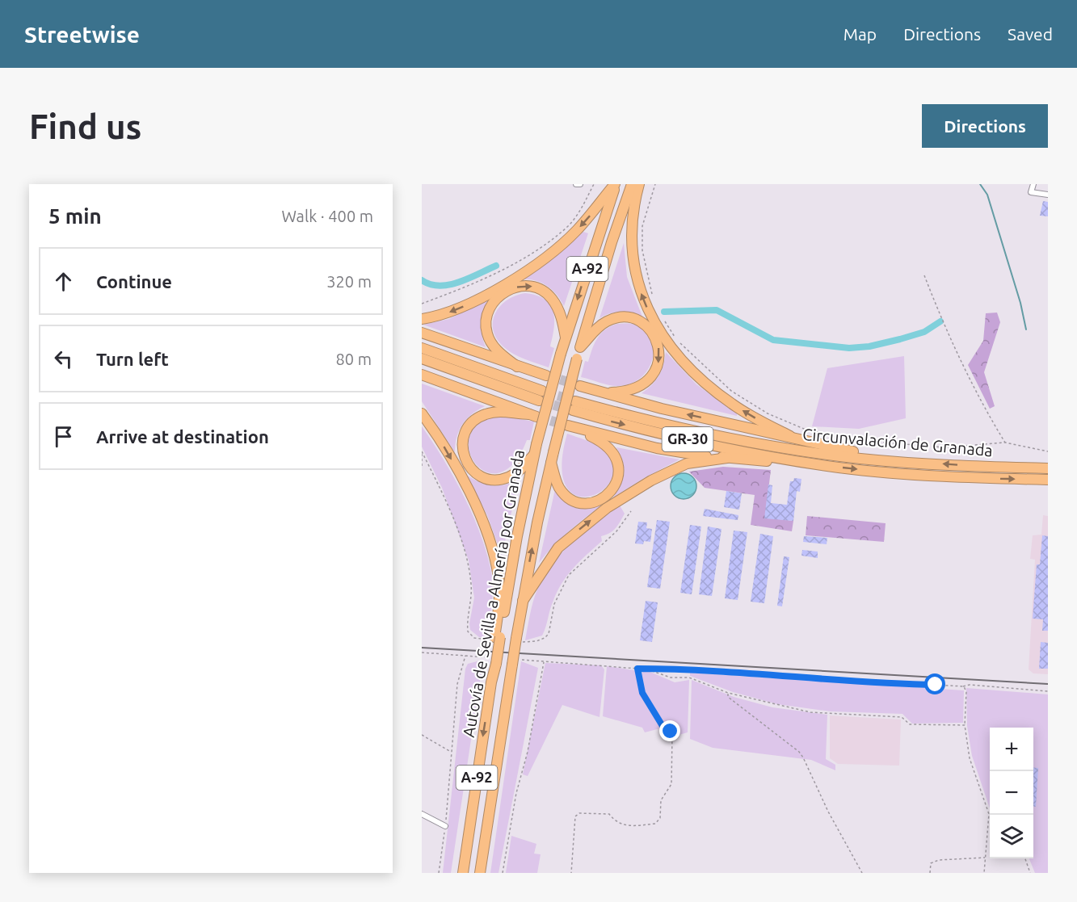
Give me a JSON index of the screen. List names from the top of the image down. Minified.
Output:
{"streets":{"highway":["A-92","GR-30","Circunvalación de Granada","Autovía de Sevilla a Almería por Granada"]},"page":{"header":"Streetwise","nav":["Map","Directions","Saved"],"buttons":"Directions","title":"Find us","heading":["5 min","Walk · 400 m"],"list":[["Continue","320 m"],["Turn left","80 m"],"Arrive at destination"],"map_buttons":["+","−"]}}
